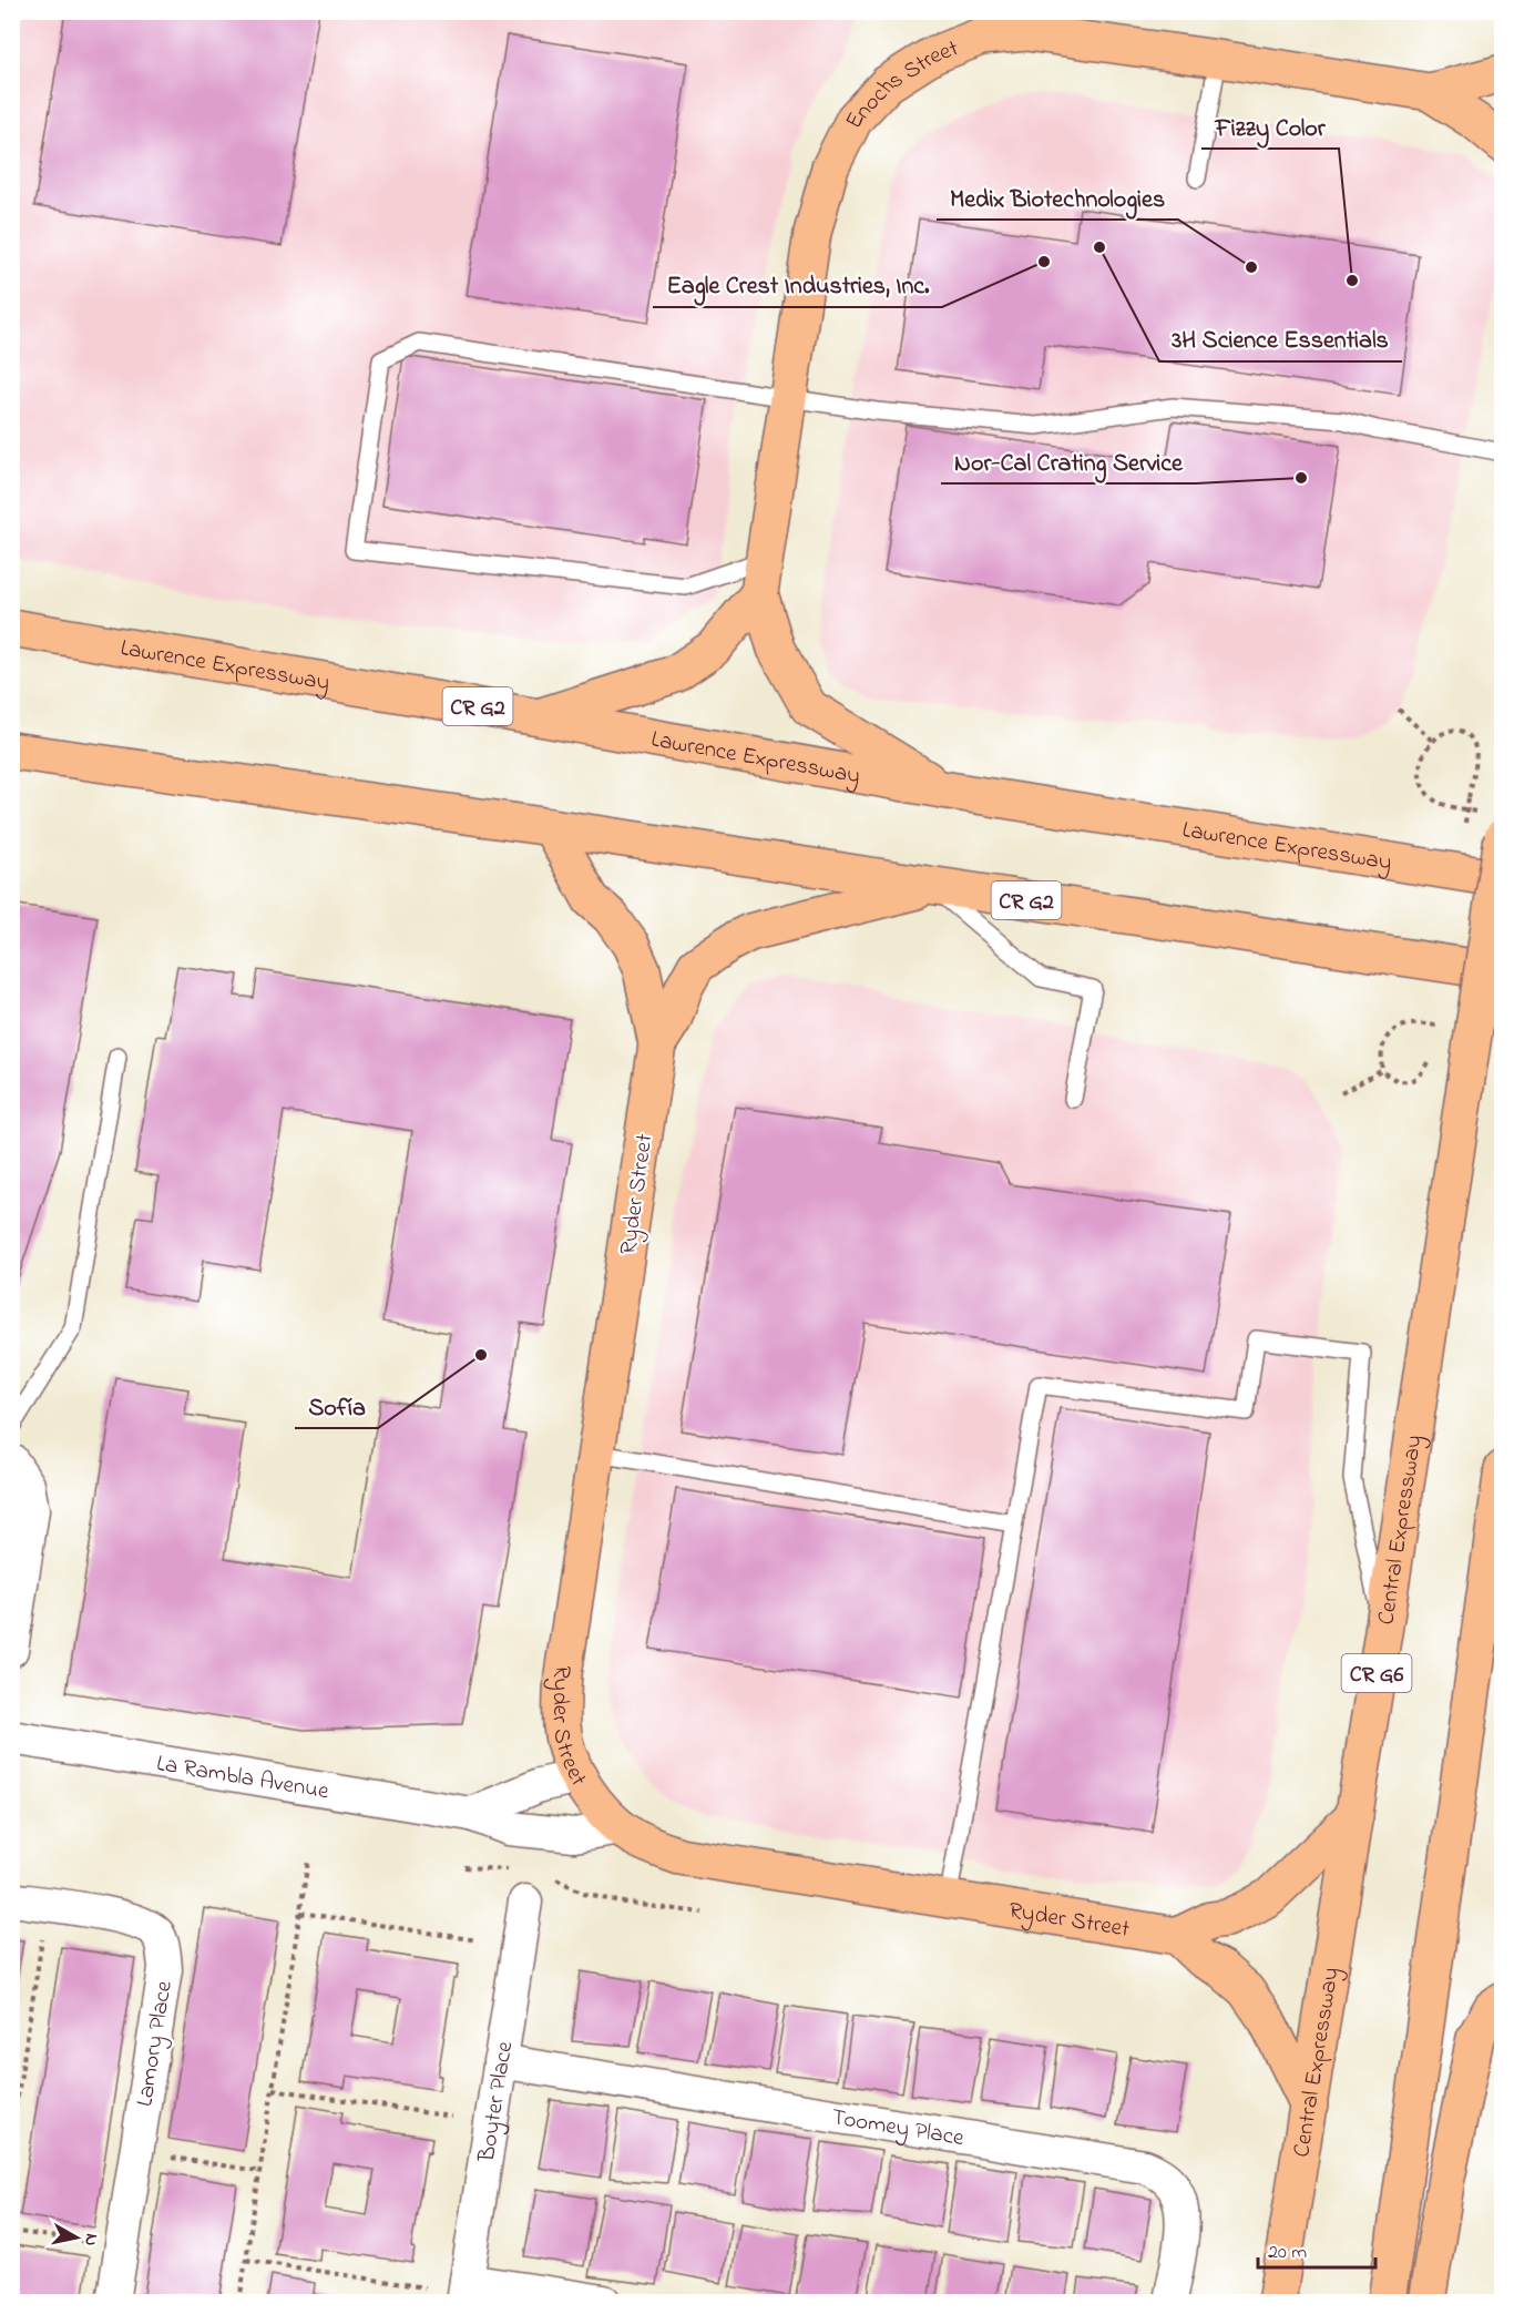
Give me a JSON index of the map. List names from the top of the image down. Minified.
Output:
{"streets":{"highway":["Enochs Street","Lawrence Expressway","CR G2","Ryder Street","Central Expressway","CR G6"],"street":["La Rambla Avenue","Lamory Place","Boyter Place","Toomey Place"]},"crossings":[["Ryder Street","La Rambla Avenue"],["Boyter Place","Toomey Place"]],"places":["3H Science Essentials","Eagle Crest Industries, Inc.","Medix Biotechnologies","Fizzy Color","Nor-Cal Crating Service","Sofía"],"scale_bar":"20 m","north":"right"}
